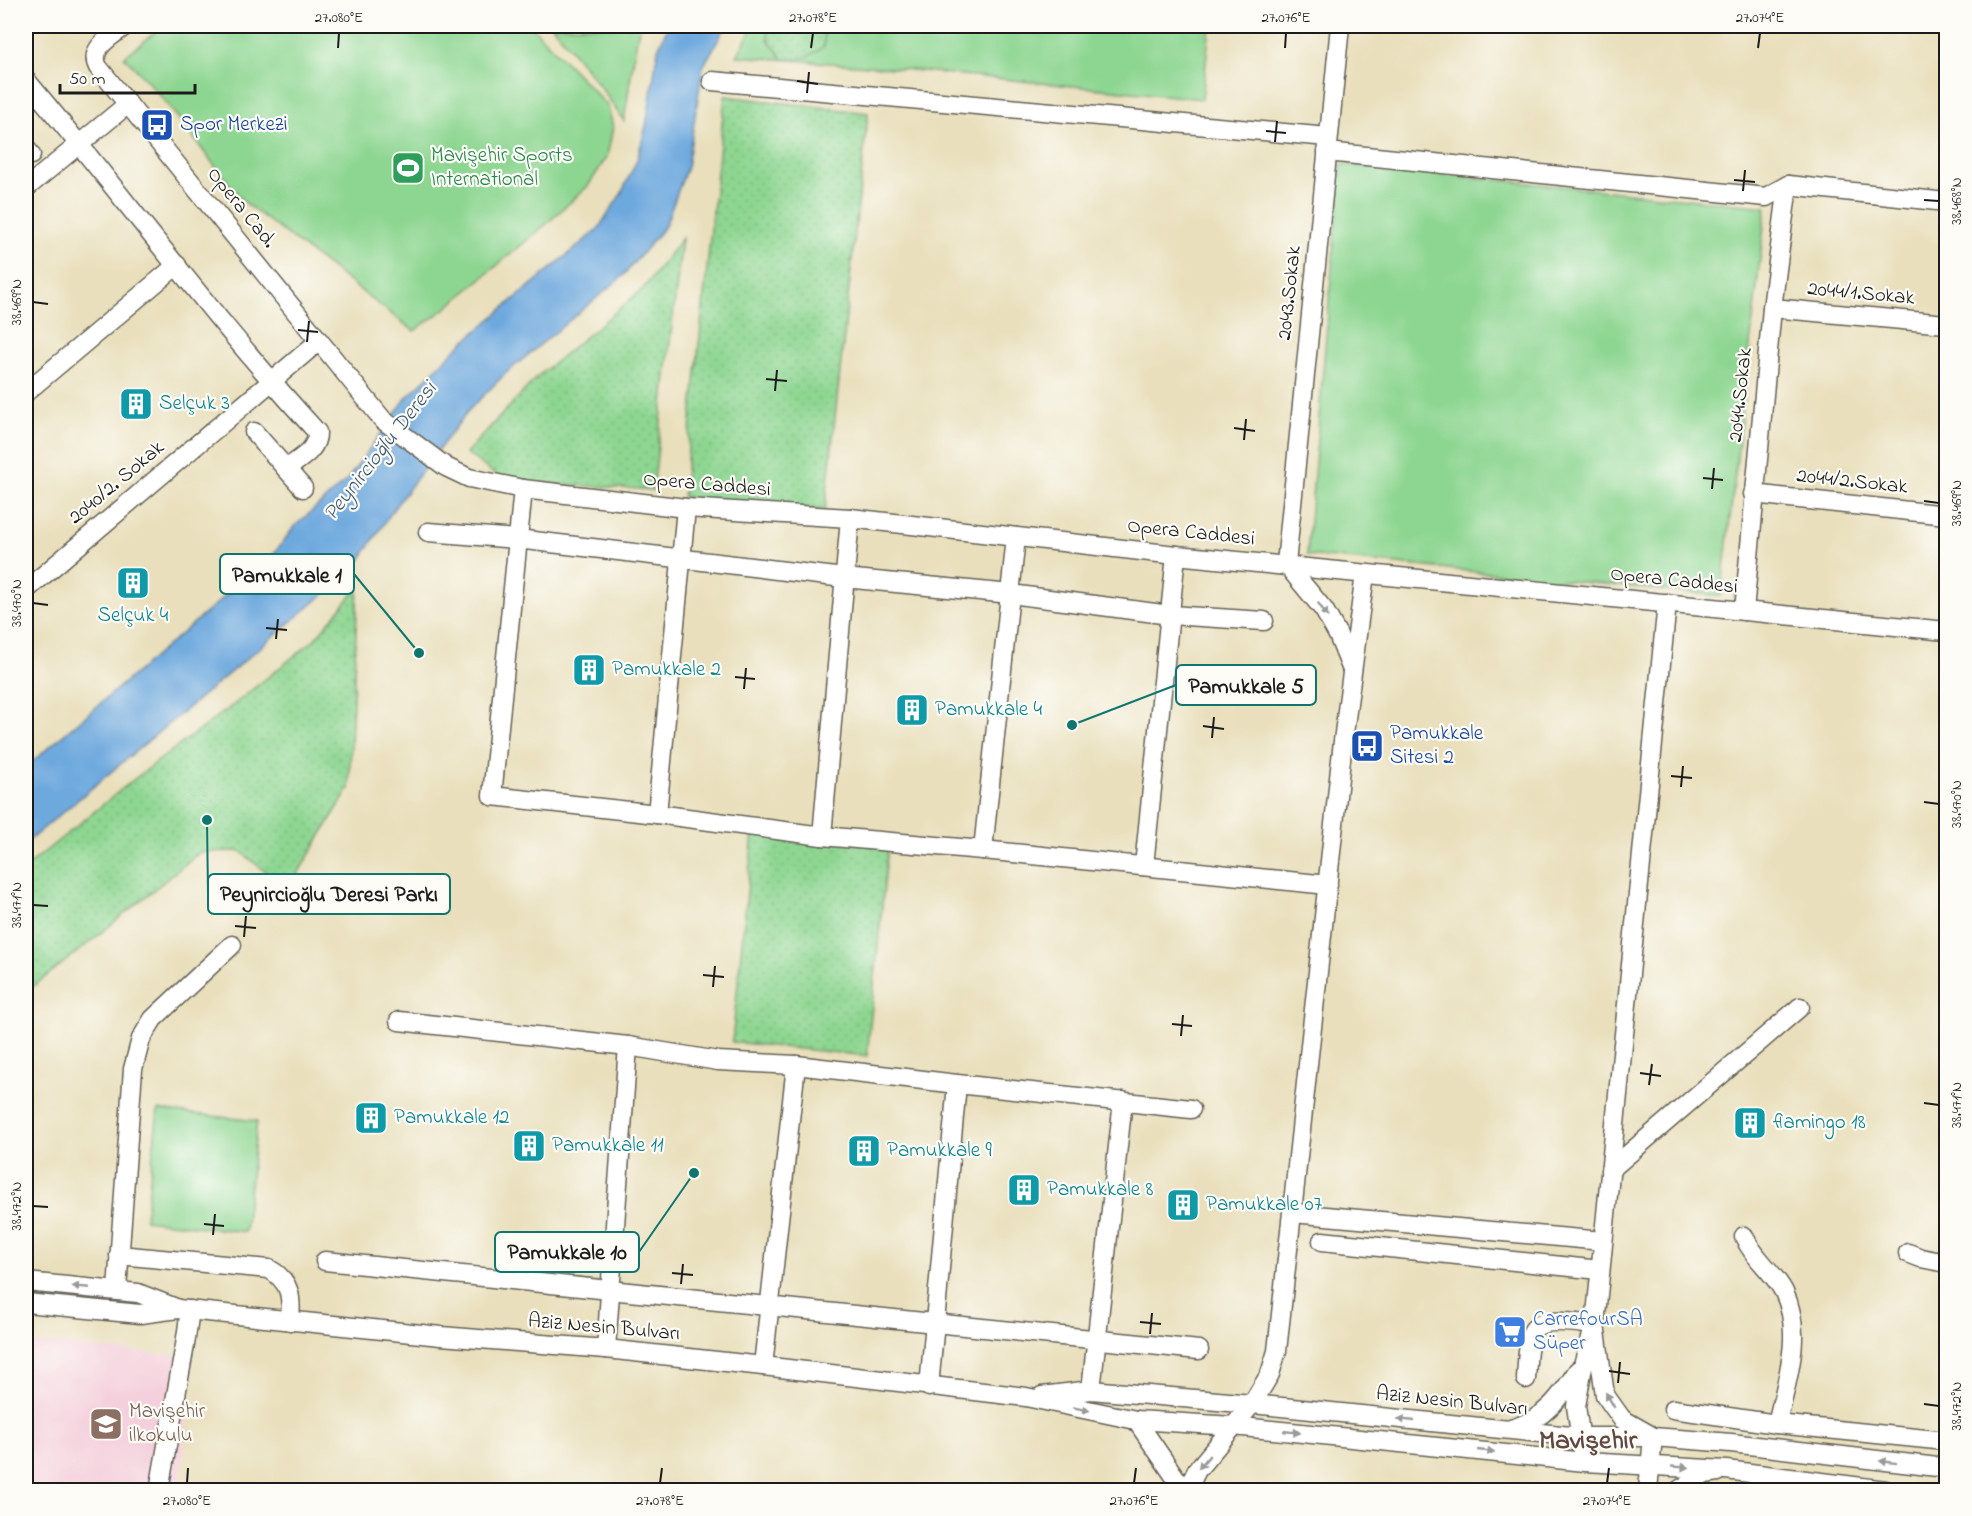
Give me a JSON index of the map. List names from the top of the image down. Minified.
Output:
{"streets":{"street":["Opera Cad.","2043.Sokak","2044/1.Sokak","2044.Sokak","2044/2.Sokak","2040/2. Sokak","Opera Caddesi","Aziz Nesin Bulvarı"]},"crossings":[["Opera Cad.","2040/2. Sokak"],["Opera Cad.","Opera Caddesi"],["2043.Sokak","Opera Caddesi"],["2044/1.Sokak","2044.Sokak"],["2044.Sokak","2044/2.Sokak"],["2044.Sokak","Opera Caddesi"]],"districts":["Mavişehir"],"water":["Peynircioğlu Deresi"],"places":{"bus stop":["Spor Merkezi","Pamukkale Sitesi 2"],"sports":["Mavişehir Sports International"],"building":["Selçuk 3","Selçuk 4","Pamukkale 2","Pamukkale 4","Pamukkale 12","flamingo 18","Pamukkale 11","Pamukkale 9","Pamukkale 8","Pamukkale 07"],"other":["Pamukkale 1","Pamukkale 5","Peynircioğlu Deresi Parkı","Pamukkale 10"],"supermarket":["CarrefourSA Süper"],"school or university":["Mavişehir ilkokulu"]},"scale_bar":"50 m","coordinates":["27.080°E","27.078°E","27.076°E","27.074°E","38.468°N","38.469°N","38.470°N","38.471°N","38.472°N"]}
